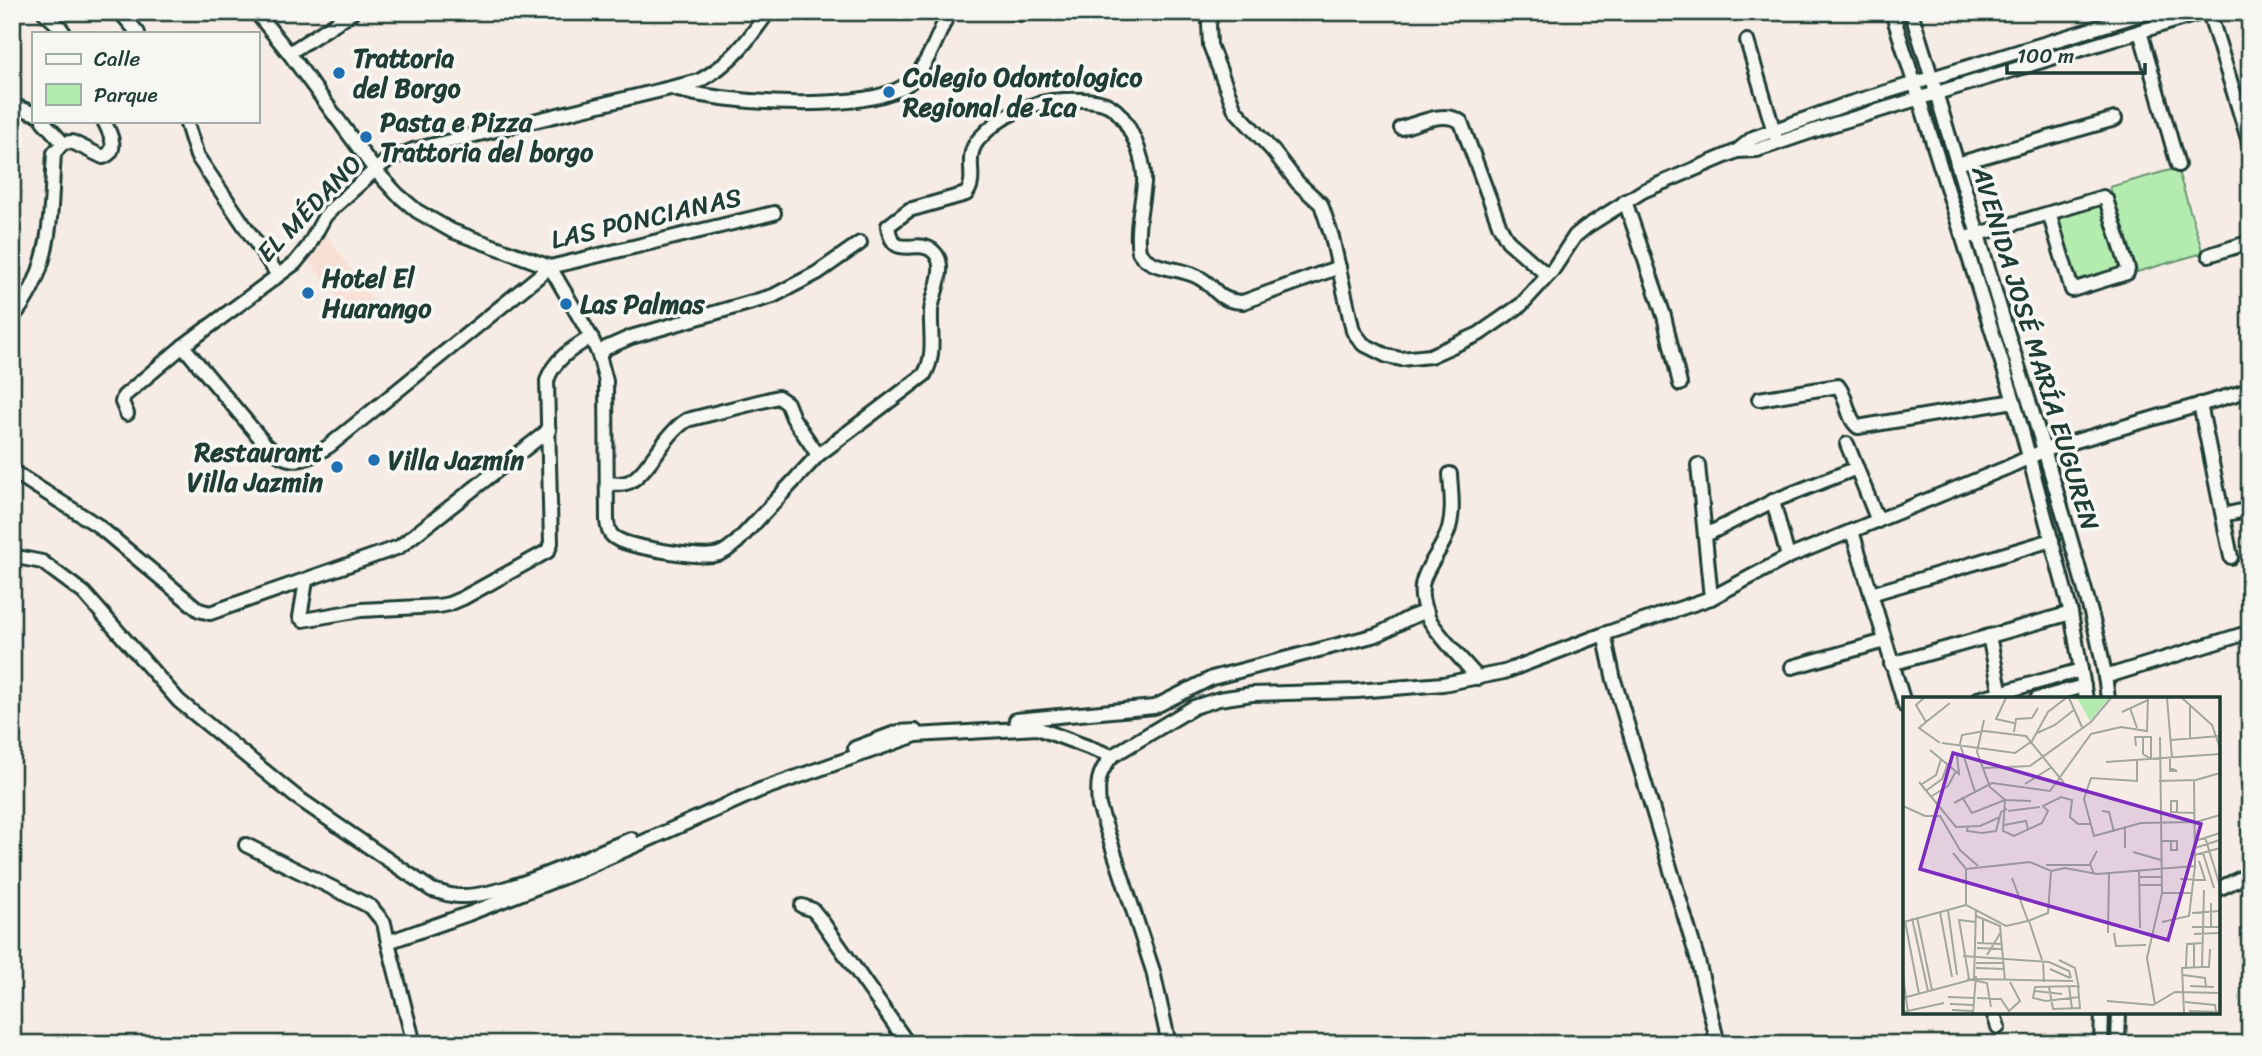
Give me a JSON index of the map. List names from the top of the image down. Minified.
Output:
{"streets":{"street":["EL MÉDANO","LAS PONCIANAS","AVENIDA JOSÉ MARÍA EUGUREN"]},"crossings":[["EL MÉDANO","LAS PONCIANAS"]],"places":["Trattoria del Borgo","Colegio Odontologico Regional de Ica","Pasta e Pizza Trattoria del borgo","Hotel El Huarango","Las Palmas","Villa Jazmín","Restaurant Villa Jazmin"],"legend":["Calle","Parque"],"scale_bar":"100 m"}
